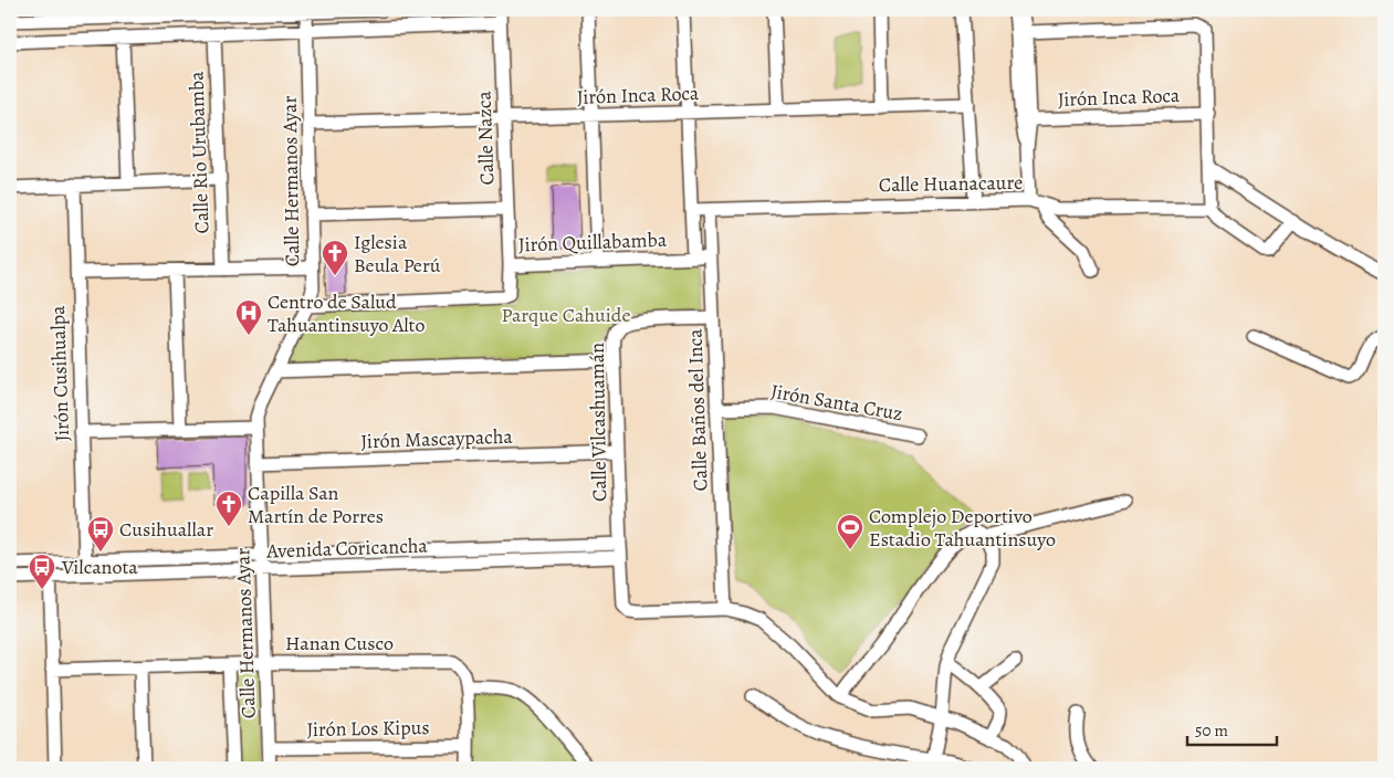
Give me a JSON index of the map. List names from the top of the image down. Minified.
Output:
{"streets":{"street":["Jirón Inca Roca","Calle Nazca","Calle Rio Urubamba","Calle Hermanos Ayar","Calle Huanacaure","Jirón Quillabamba","Jirón Cusihualpa","Jirón Santa Cruz","Calle Baños del Inca","Calle Vilcashuamán","Jirón Mascaypacha","Avenida Coricancha","Hanan Cusco","Jirón Los Kipus"]},"crossings":[["Jirón Inca Roca","Calle Nazca"],["Jirón Inca Roca","Calle Hermanos Ayar"],["Calle Nazca","Jirón Quillabamba"],["Calle Hermanos Ayar","Jirón Quillabamba"],["Calle Hermanos Ayar","Jirón Mascaypacha"],["Calle Hermanos Ayar","Avenida Coricancha"],["Calle Hermanos Ayar","Hanan Cusco"],["Calle Hermanos Ayar","Jirón Los Kipus"],["Calle Huanacaure","Calle Baños del Inca"],["Jirón Quillabamba","Calle Baños del Inca"],["Jirón Cusihualpa","Avenida Coricancha"],["Jirón Santa Cruz","Calle Baños del Inca"],["Calle Baños del Inca","Calle Vilcashuamán"],["Calle Vilcashuamán","Jirón Mascaypacha"],["Calle Vilcashuamán","Avenida Coricancha"]],"parks":["Parque Cahuide"],"places":{"church":["Iglesia Beula Perú","Capilla San Martín de Porres"],"hospital":["Centro de Salud Tahuantinsuyo Alto"],"sports":["Complejo Deportivo Estadio Tahuantinsuyo"],"bus stop":["Cusihuallar","Vilcanota"]},"scale_bar":"50 m"}
